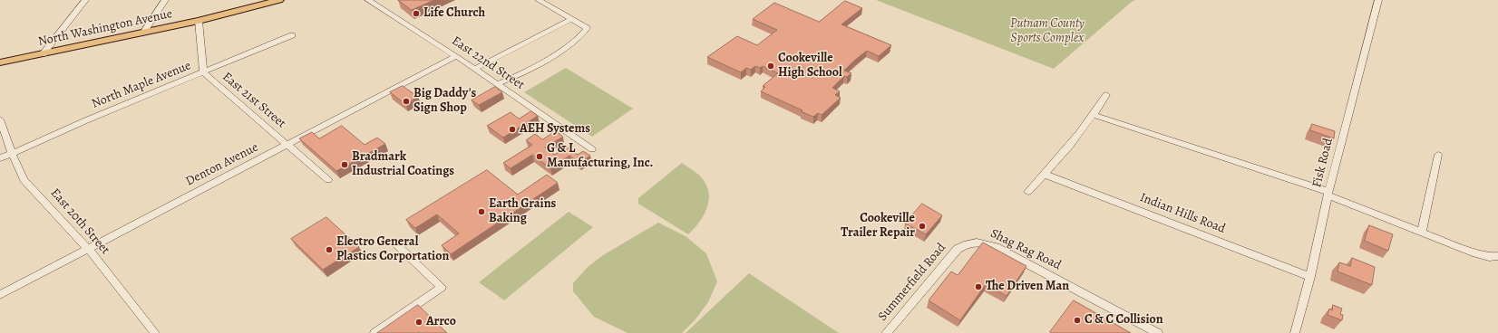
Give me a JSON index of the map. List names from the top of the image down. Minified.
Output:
{"streets":{"main road":["North Washington Avenue"],"street":["East 22nd Street","North Maple Avenue","East 21st Street","Fisk Road","Denton Avenue","Indian Hills Road","East 20th Street","Shag Rag Road","Summerfield Road"]},"crossings":[["North Washington Avenue","East 21st Street"],["East 22nd Street","Denton Avenue"],["North Maple Avenue","East 21st Street"],["North Maple Avenue","East 20th Street"],["East 21st Street","Denton Avenue"],["Fisk Road","Indian Hills Road"],["Denton Avenue","East 20th Street"],["Shag Rag Road","Summerfield Road"]],"parks":["Putnam County Sports Complex"],"places":["Life Church","Cookeville High School","Big Daddy's Sign Shop","AEH Systems","G & L Manufacturing, Inc.","Bradmark Industrial Coatings","Earth Grains Baking","Cookeville Trailer Repair","Electro General Plastics Corportation","The Driven Man","C & C Collision","Arrco"]}
